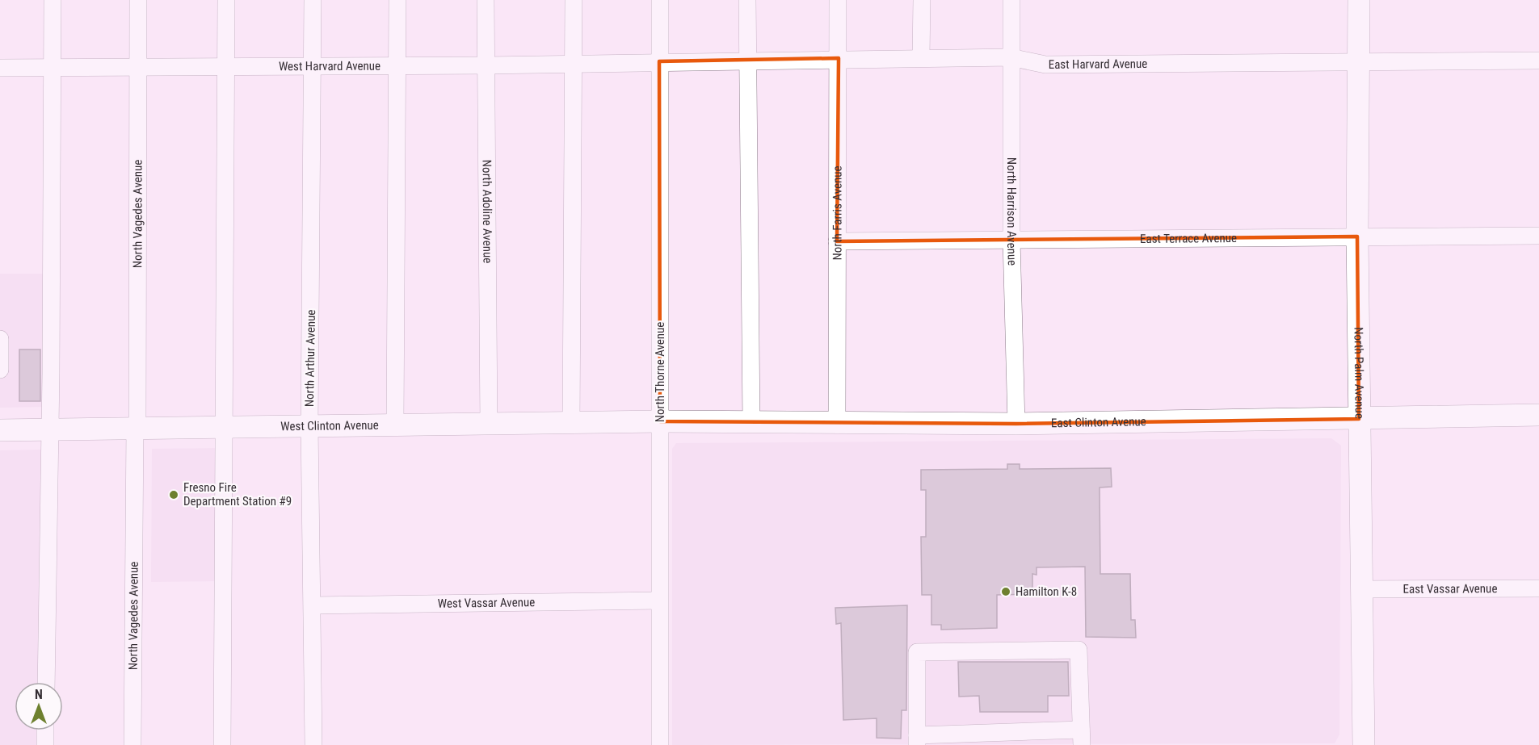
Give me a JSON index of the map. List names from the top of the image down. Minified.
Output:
{"streets":{"main road":["North Palm Avenue","East Clinton Avenue","West Clinton Avenue"],"street":["East Harvard Avenue","West Harvard Avenue","North Adoline Avenue","North Farris Avenue","North Harrison Avenue","North Vagedes Avenue","East Terrace Avenue","North Arthur Avenue","North Thorne Avenue","East Vassar Avenue","West Vassar Avenue"]},"crossings":[["East Harvard Avenue","West Harvard Avenue"],["East Harvard Avenue","North Farris Avenue"],["East Harvard Avenue","North Harrison Avenue"],["East Harvard Avenue","North Thorne Avenue"],["East Harvard Avenue","North Palm Avenue"],["West Harvard Avenue","North Adoline Avenue"],["West Harvard Avenue","North Vagedes Avenue"],["West Harvard Avenue","North Arthur Avenue"],["West Harvard Avenue","North Thorne Avenue"],["North Adoline Avenue","West Clinton Avenue"],["North Farris Avenue","East Terrace Avenue"],["North Farris Avenue","East Clinton Avenue"],["North Harrison Avenue","East Terrace Avenue"],["North Harrison Avenue","East Clinton Avenue"],["North Vagedes Avenue","West Clinton Avenue"],["East Terrace Avenue","North Palm Avenue"],["North Arthur Avenue","West Clinton Avenue"],["North Arthur Avenue","West Vassar Avenue"],["North Thorne Avenue","East Clinton Avenue"],["North Thorne Avenue","West Clinton Avenue"],["North Thorne Avenue","West Vassar Avenue"],["North Palm Avenue","East Clinton Avenue"],["North Palm Avenue","East Vassar Avenue"],["East Clinton Avenue","West Clinton Avenue"]],"places":["Fresno Fire Department Station #9","Hamilton K-8"],"north":"top"}
